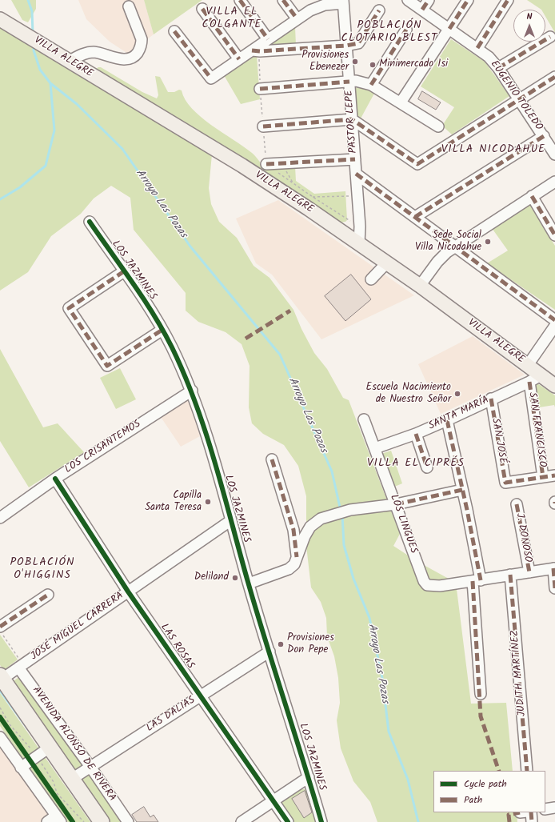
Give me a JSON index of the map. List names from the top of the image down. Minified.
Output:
{"streets":{"main road":["VILLA ALEGRE"],"street":["EUGENIO TOLEDO","PASTOR LEPE","LOS JAZMINES","SANTA MARÍA","SAN FRANCISCO","SAN JOSÉ","LOS CRISANTEMOS","LOS LINGUES","J. DONOSO","JOSÉ MIGUEL CARRERA","LAS ROSAS","JUDITH MARTÍNEZ","LAS DALIAS","AVENIDA ALONSO DE RIVERA"]},"crossings":[["VILLA ALEGRE","PASTOR LEPE"],["VILLA ALEGRE","SANTA MARÍA"],["VILLA ALEGRE","SAN FRANCISCO"],["LOS JAZMINES","LOS CRISANTEMOS"],["LOS JAZMINES","JOSÉ MIGUEL CARRERA"],["LOS JAZMINES","LAS DALIAS"],["SANTA MARÍA","SAN FRANCISCO"],["SANTA MARÍA","SAN JOSÉ"],["SANTA MARÍA","LOS LINGUES"],["SAN FRANCISCO","SAN JOSÉ"],["LOS CRISANTEMOS","LAS ROSAS"],["JOSÉ MIGUEL CARRERA","LAS ROSAS"],["JOSÉ MIGUEL CARRERA","AVENIDA ALONSO DE RIVERA"],["LAS ROSAS","LAS DALIAS"],["LAS DALIAS","AVENIDA ALONSO DE RIVERA"]],"districts":["VILLA EL COLGANTE","POBLACIÓN CLOTARIO BLEST","VILLA NICODAHUE","VILLA EL CIPRÉS","POBLACIÓN O'HIGGINS"],"water":["Arroyo Las Pozas"],"places":["Provisiones Ebenezer","Minimercado Isi","Sede Social Villa Nicodahue","Escuela Nacimiento de Nuestro Señor","Capilla Santa Teresa","Deliland","Provisiones Don Pepe"],"legend":["Cycle path","Path"],"north":"top"}
